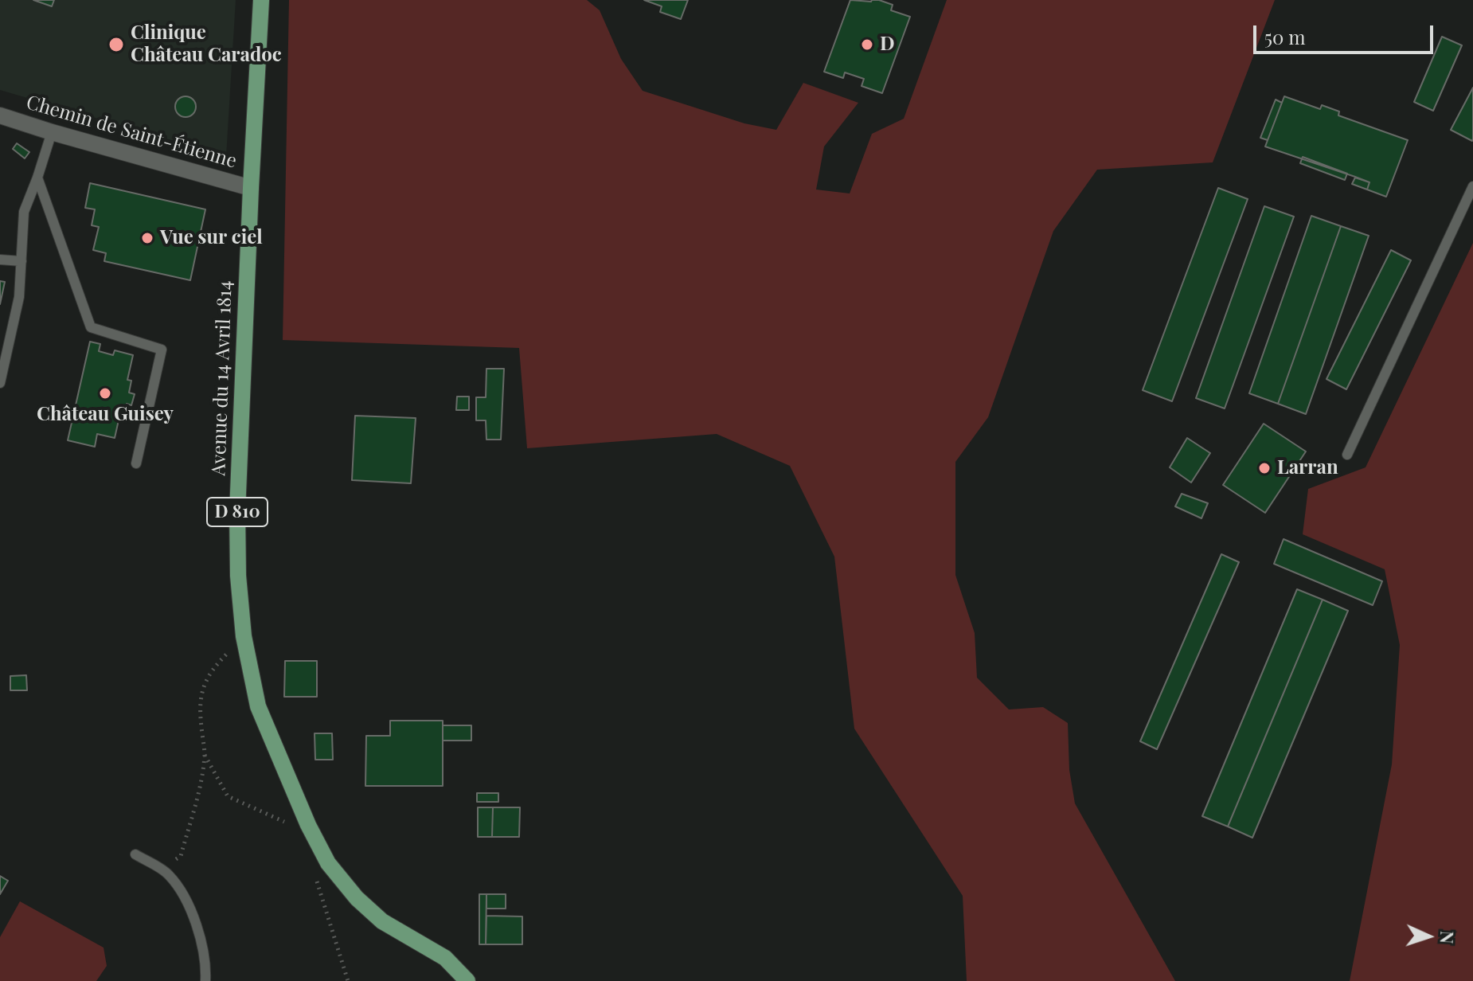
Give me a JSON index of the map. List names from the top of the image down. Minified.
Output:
{"streets":{"main road":["Avenue du 14 Avril 1814","D 810"],"street":["Chemin de Saint-Étienne"]},"crossings":[["Chemin de Saint-Étienne","Avenue du 14 Avril 1814"]],"places":["Clinique Château Caradoc","D","Vue sur ciel","Château Guisey","Larran"],"scale_bar":"50 m","north":"right"}
